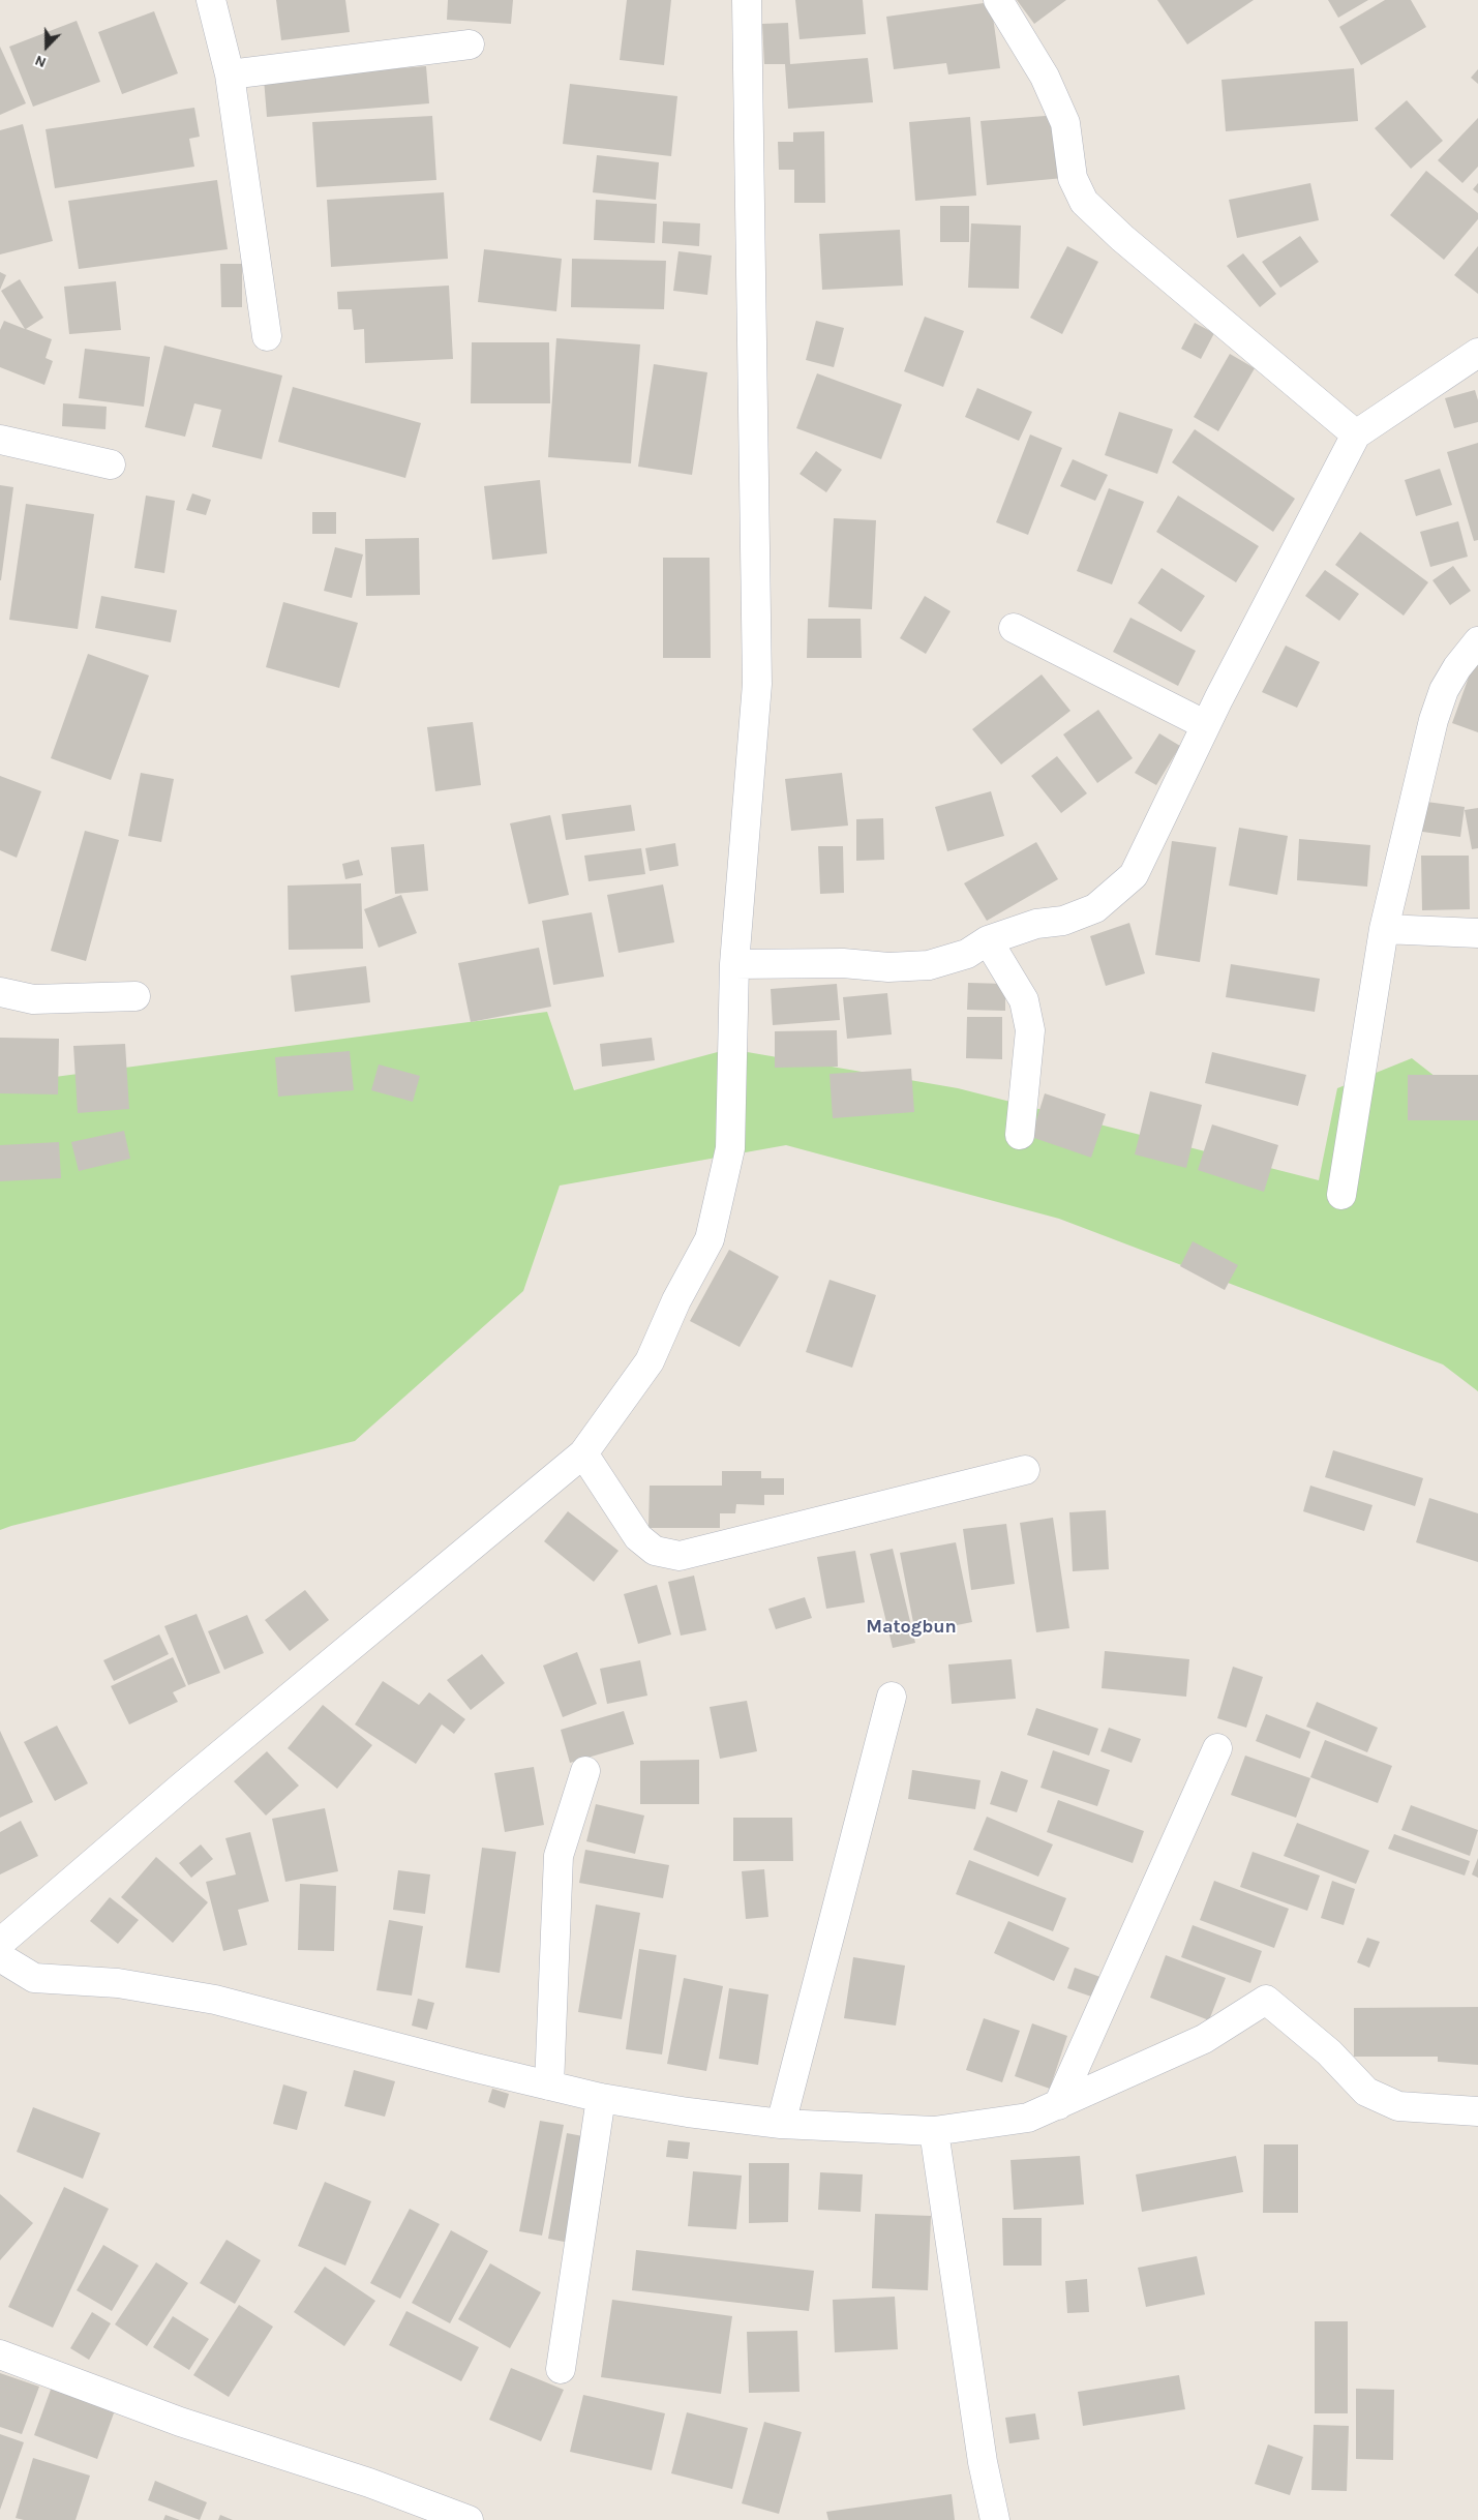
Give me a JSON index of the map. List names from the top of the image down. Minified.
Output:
{"districts":["Matogbun"],"north":"bottom"}
